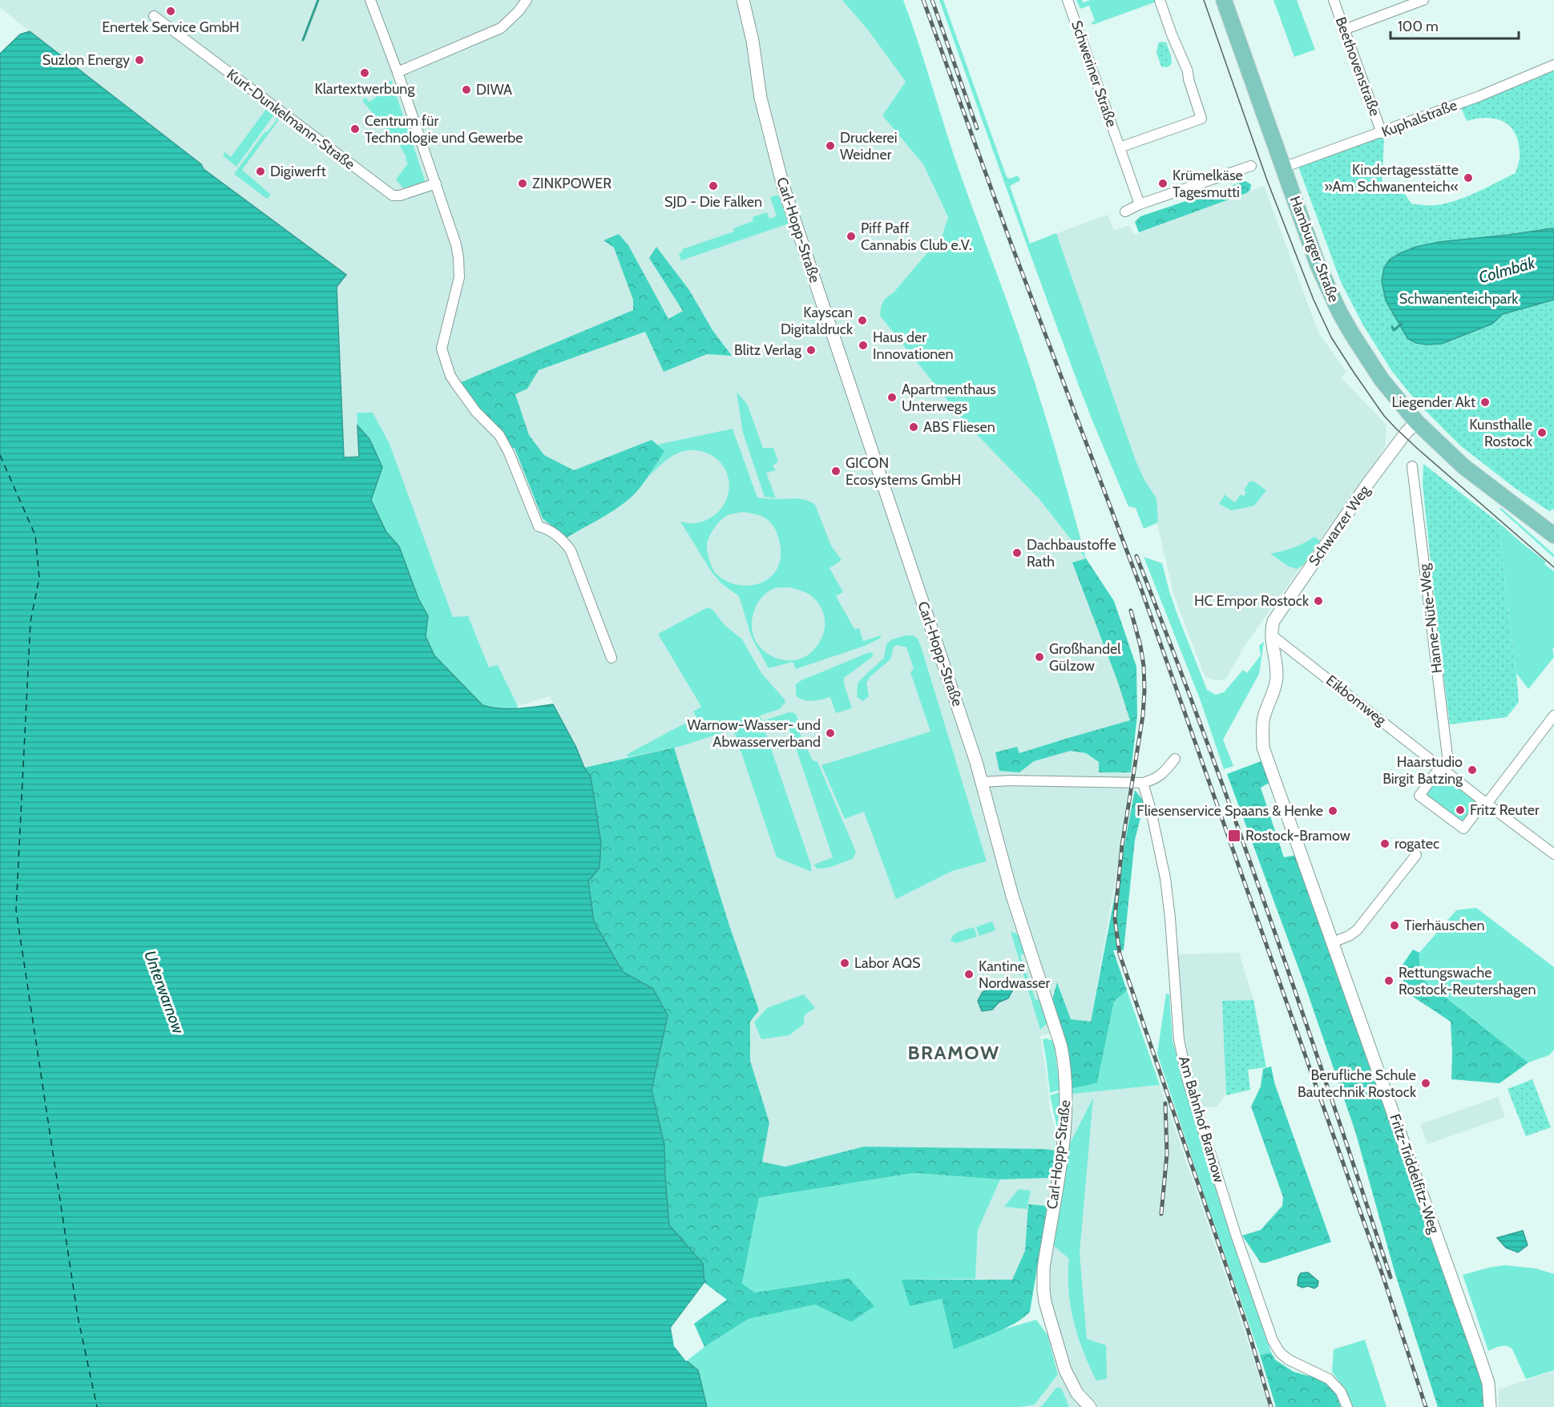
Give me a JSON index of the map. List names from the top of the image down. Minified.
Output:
{"streets":{"main road":["Hamburger Straße"],"street":["Beethovenstraße","Schweriner Straße","Kuphalstraße","Kurt-Dunkelmann-Straße","Carl-Hopp-Straße","Schwarzer Weg","Hanne-Nüte-Weg","Eikbomweg","Am Bahnhof Bramow","Fritz-Triddelfitz-Weg"]},"crossings":[["Beethovenstraße","Kuphalstraße"],["Kuphalstraße","Hamburger Straße"],["Hamburger Straße","Schwarzer Weg"],["Schwarzer Weg","Eikbomweg"],["Schwarzer Weg","Fritz-Triddelfitz-Weg"],["Hanne-Nüte-Weg","Eikbomweg"],["Eikbomweg","Fritz-Triddelfitz-Weg"]],"districts":["BRAMOW"],"water":["Colmbäk","Unterwarnow"],"parks":["Schwanenteichpark"],"places":{"other":["Enertek Service GmbH","Suzlon Energy","Klartextwerbung","DIWA","Centrum für Technologie und Gewerbe","Druckerei Weidner","Digiwerft","Kindertagesstätte »Am Schwanenteich«","ZINKPOWER","Krümelkäse Tagesmutti","SJD - Die Falken","Piff Paff Cannabis Club e.V.","Kayscan Digitaldruck","Haus der Innovationen","Blitz Verlag","Apartmenthaus Unterwegs","Liegender Akt","ABS Fliesen","Kunsthalle Rostock","GICON Ecosystems GmbH","Dachbaustoffe Rath","HC Empor Rostock","Großhandel Gülzow","Warnow-Wasser- und Abwasserverband","Haarstudio Birgit Batzing","Fritz Reuter","Fliesenservice Spaans & Henke","rogatec","Tierhäuschen","Labor AQS","Kantine Nordwasser","Rettungswache Rostock-Reutershagen","Berufliche Schule Bautechnik Rostock"],"transit":["Rostock-Bramow"]},"scale_bar":"100 m"}
